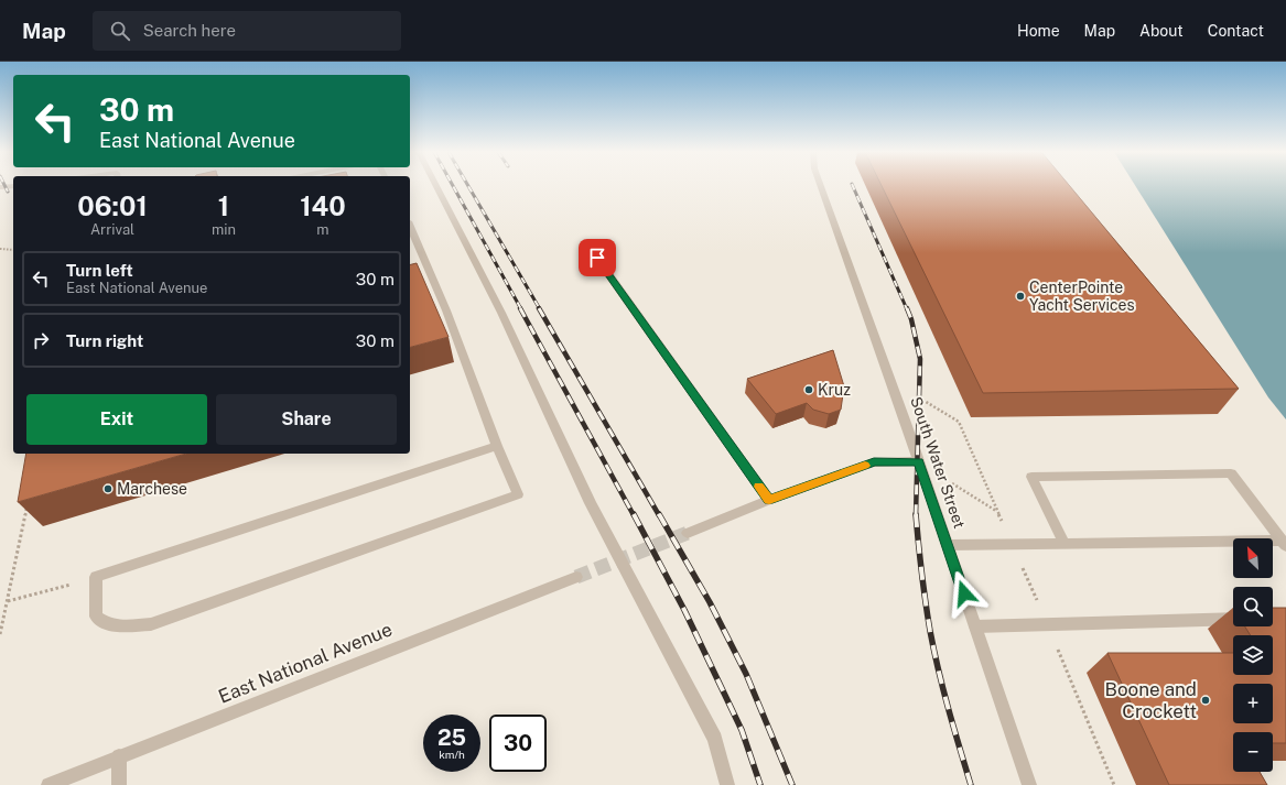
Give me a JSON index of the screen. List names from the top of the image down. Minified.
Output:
{"streets":{"street":["South Water Street","East National Avenue"]},"places":["CenterPointe Yacht Services","Kruz","Marchese","Boone and Crockett"],"north":"top left","page":{"header":"Map","search":"Search here","nav":["Home","Map","About","Contact"],"turn":["30 m","East National Avenue"],"eta":["06:01","Arrival","1","min","140","m"],"list":[{"name":"Turn left","note":"East National Avenue","value":"30 m"},{"name":"Turn right","value":"30 m"}],"buttons":["Exit","Share"],"map_buttons":["+","−"],"speed":"25 km/h","limit":"30"}}
